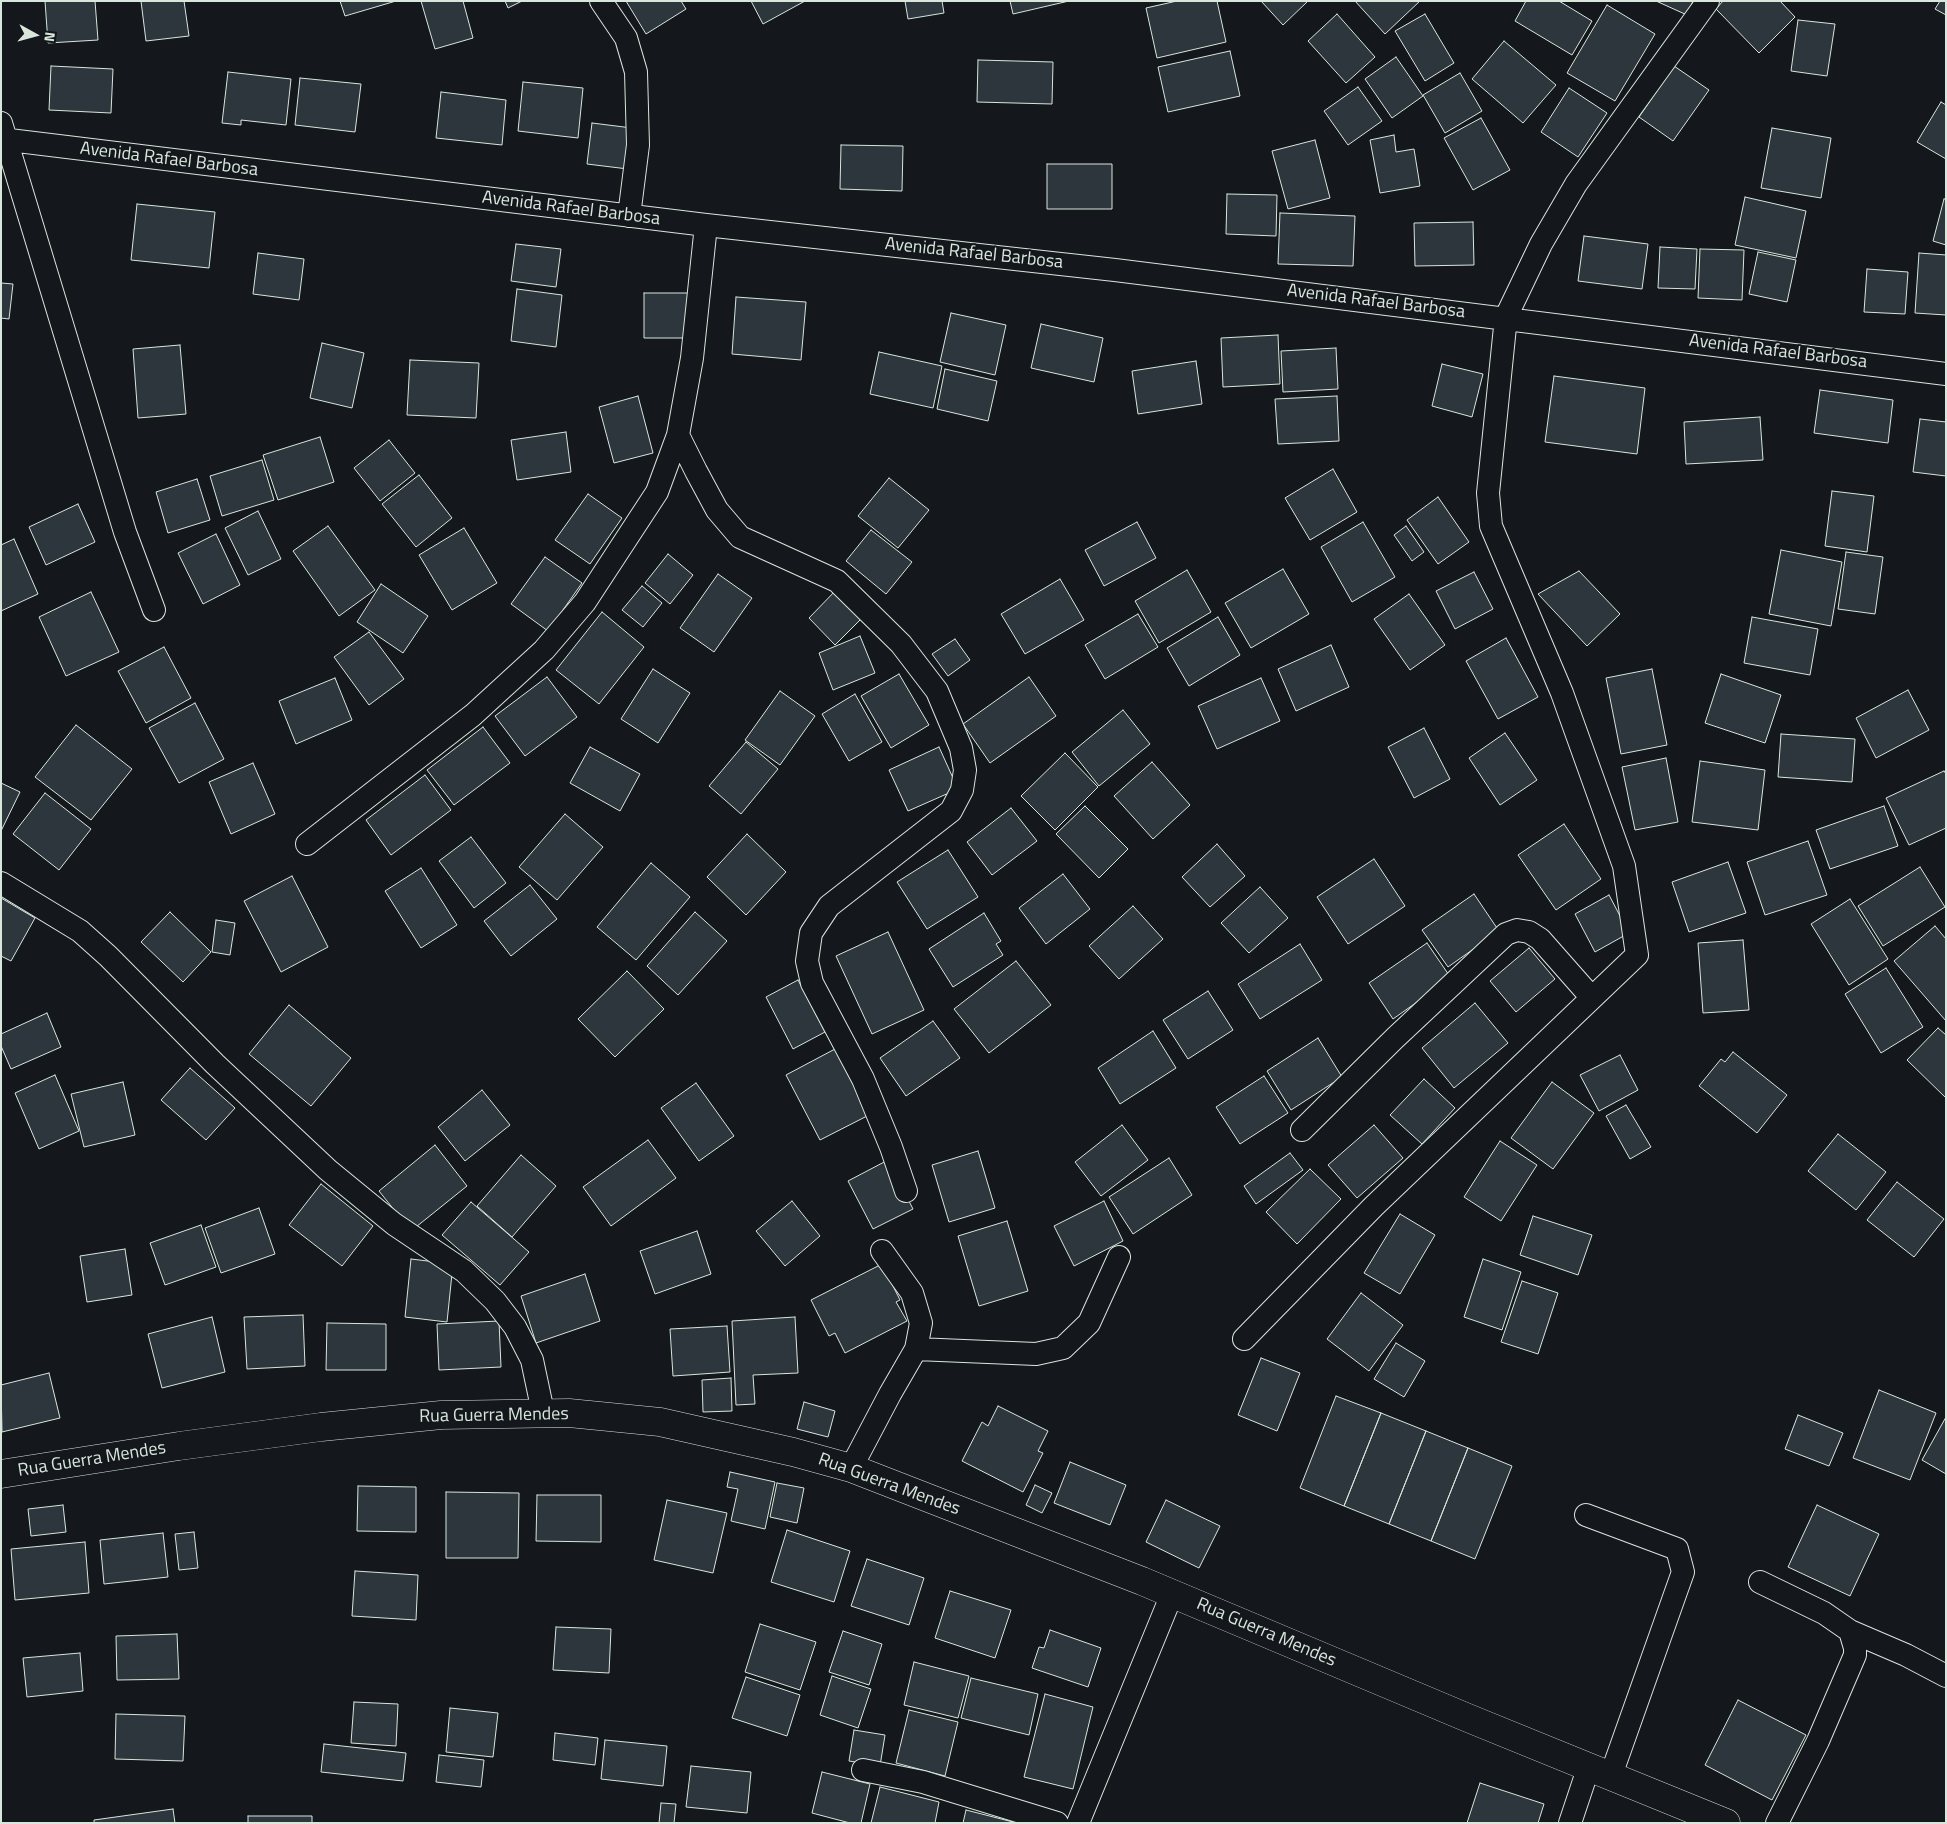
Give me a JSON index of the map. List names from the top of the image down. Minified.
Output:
{"streets":{"street":["Avenida Rafael Barbosa","Rua Guerra Mendes"]},"north":"right"}
